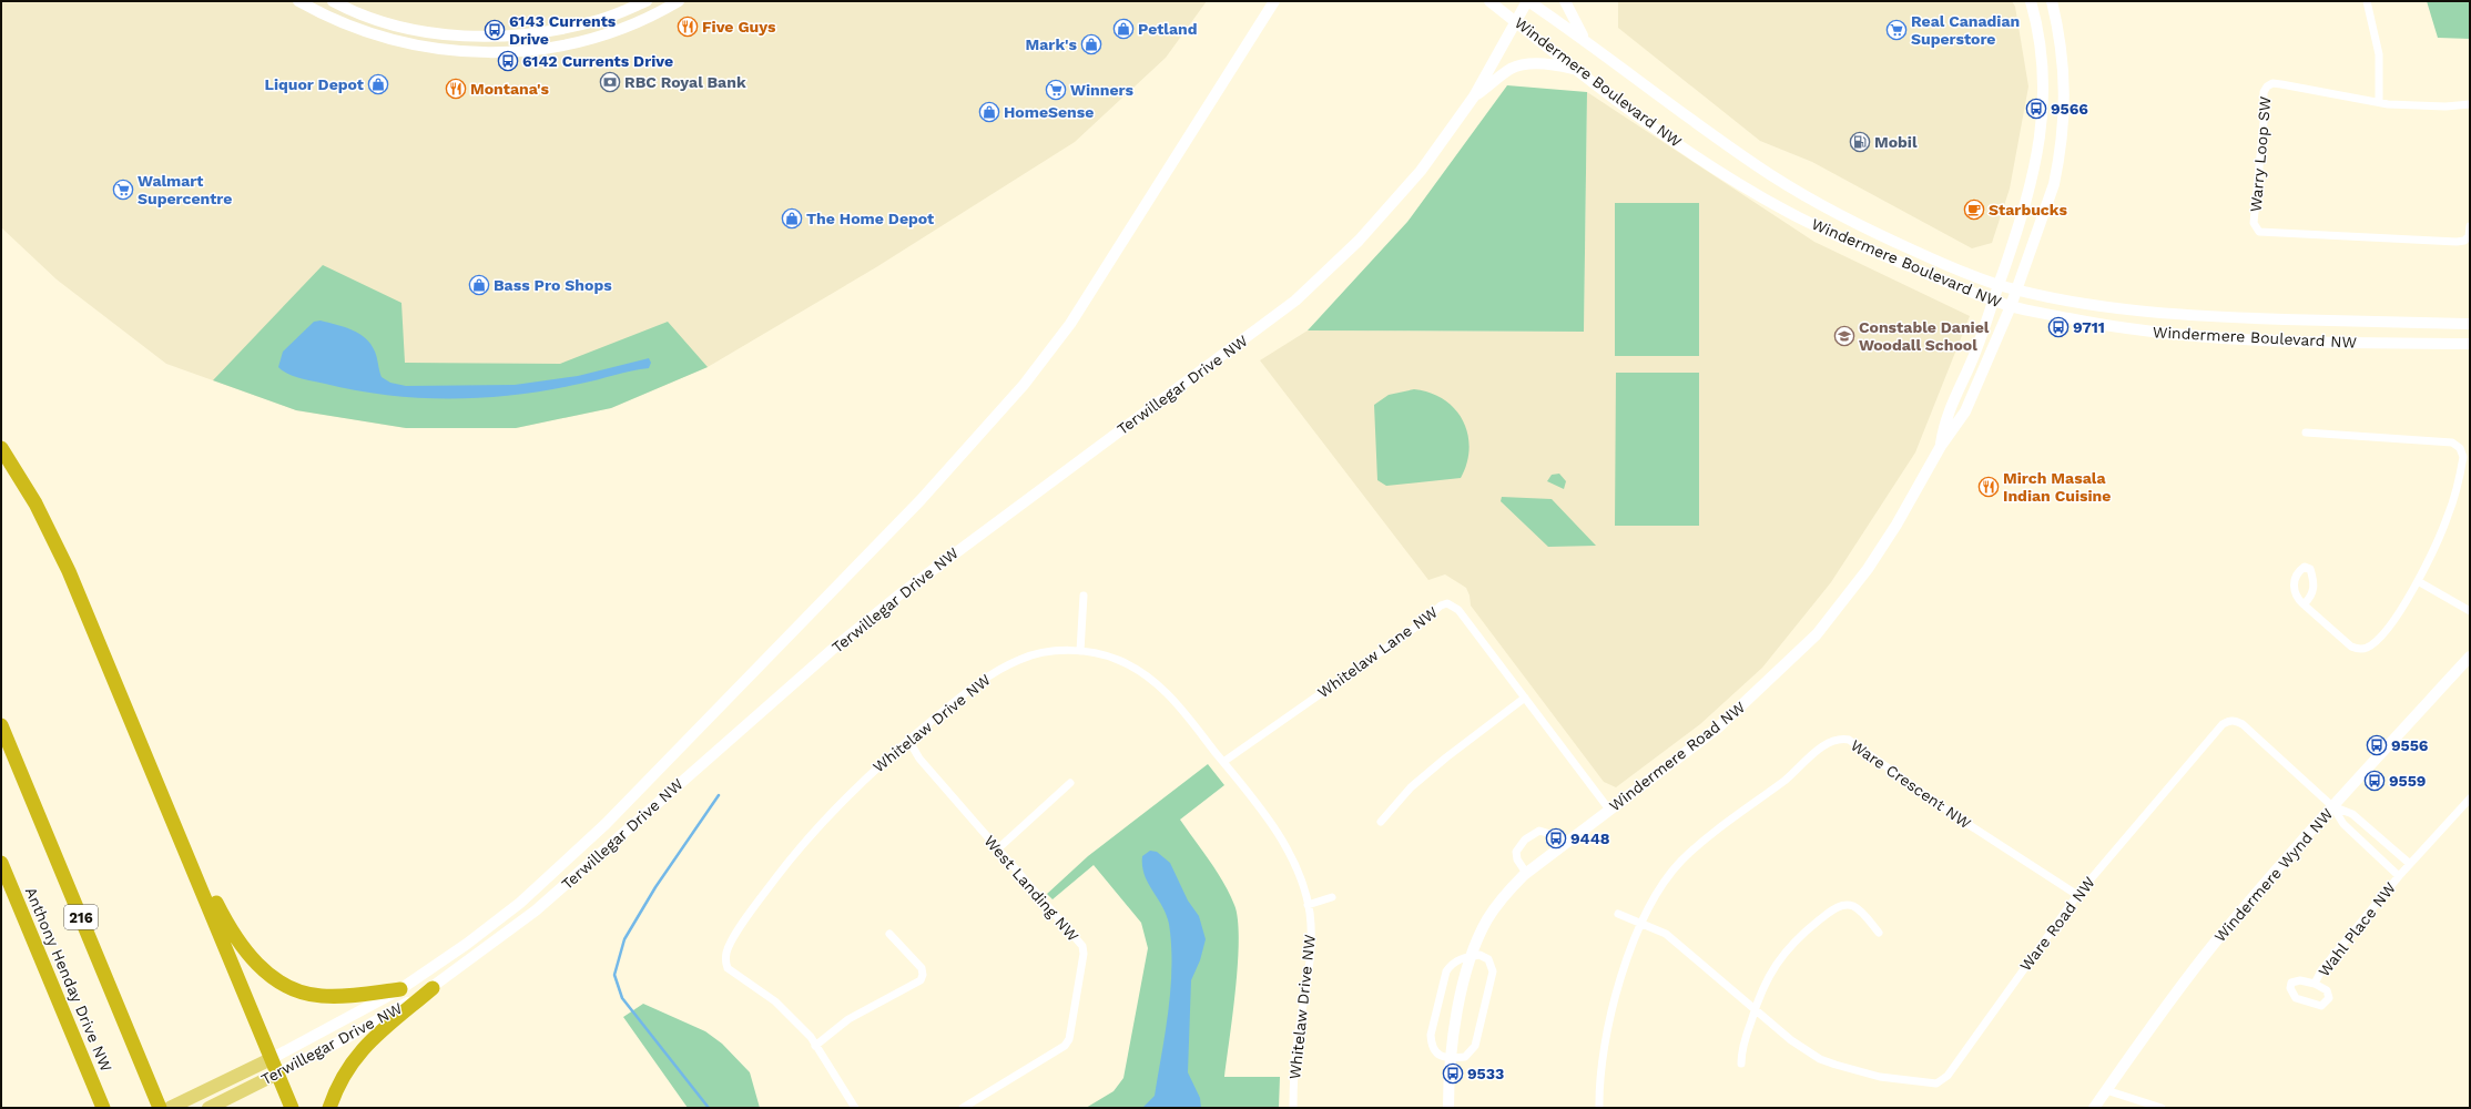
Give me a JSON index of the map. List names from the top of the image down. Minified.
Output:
{"streets":{"highway":["216","Anthony Henday Drive NW"],"main road":["Terwillegar Drive NW"],"street":["Windermere Boulevard NW","Warry Loop SW","Whitelaw Lane NW","Whitelaw Drive NW","Windermere Road NW","Ware Crescent NW","Windermere Wynd NW","West Landing NW","Ware Road NW","Wahl Place NW"]},"crossings":[["Windermere Boulevard NW","Terwillegar Drive NW"],["Windermere Boulevard NW","Windermere Road NW"],["Whitelaw Lane NW","Whitelaw Drive NW"],["Whitelaw Lane NW","Windermere Road NW"],["Whitelaw Drive NW","West Landing NW"],["Ware Crescent NW","Ware Road NW"],["Windermere Wynd NW","Ware Road NW"],["Windermere Wynd NW","Wahl Place NW"],["Ware Road NW","Wahl Place NW"]],"places":{"restaurant":["Five Guys","Montana's","Mirch Masala Indian Cuisine"],"shop":["Petland","Mark's","Liquor Depot","HomeSense","The Home Depot","Bass Pro Shops"],"bus stop":["6143 Currents Drive","6142 Currents Drive","9566","9711","9556","9559","9448","9533"],"supermarket":["Real Canadian Superstore","Winners","Walmart Supercentre"],"bank":["RBC Royal Bank"],"fuel station":["Mobil"],"cafe":["Starbucks"],"school or university":["Constable Daniel Woodall School"]}}
